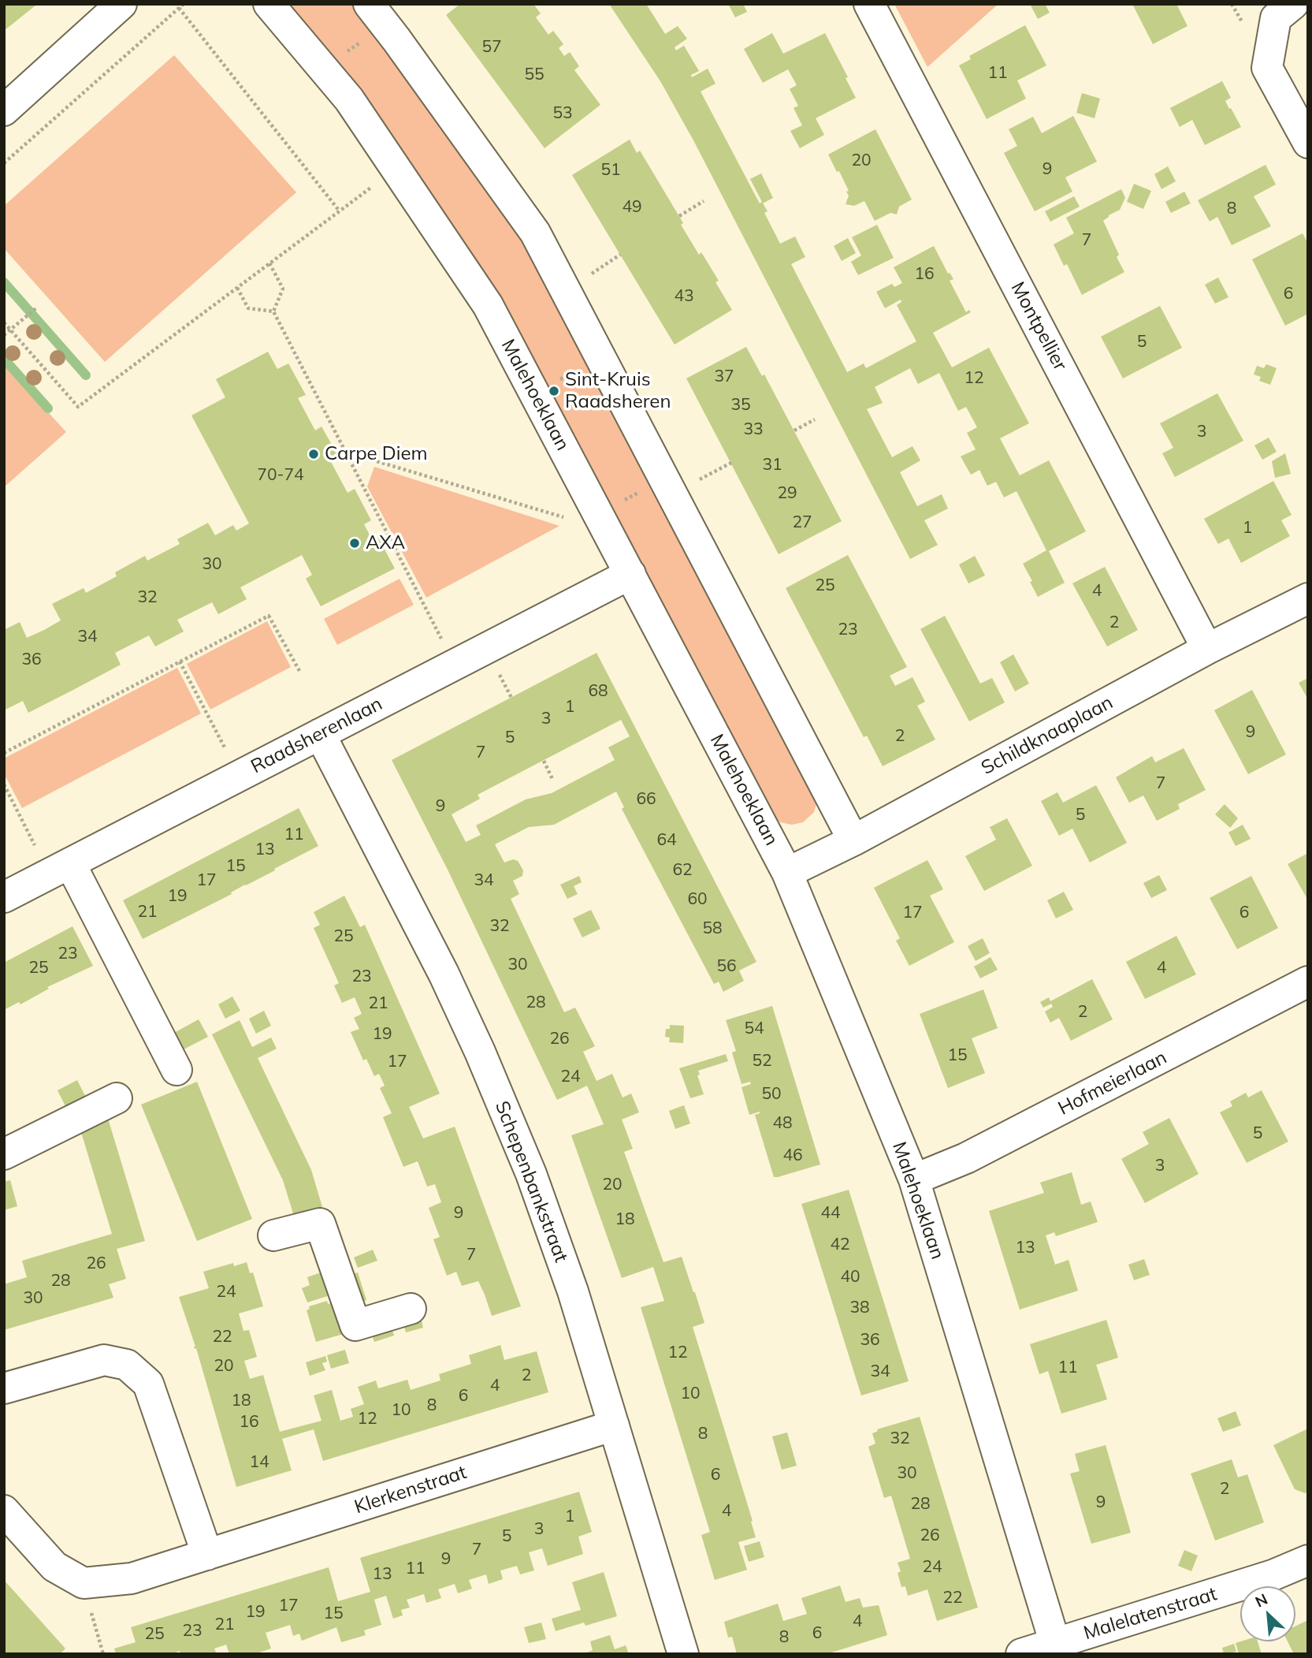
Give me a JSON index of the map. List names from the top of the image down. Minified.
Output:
{"streets":{"street":["Montpellier","Malehoeklaan","Raadsherenlaan","Schildknaaplaan","Hofmeierlaan","Schepenbankstraat","Klerkenstraat","Malelatenstraat"]},"crossings":[["Montpellier","Schildknaaplaan"],["Malehoeklaan","Raadsherenlaan"],["Malehoeklaan","Schildknaaplaan"],["Malehoeklaan","Hofmeierlaan"],["Malehoeklaan","Malelatenstraat"],["Raadsherenlaan","Schepenbankstraat"],["Schepenbankstraat","Klerkenstraat"]],"places":["Sint-Kruis Raadsheren","Carpe Diem","AXA"],"house_numbers":["57","11","55","53","20","9","51","49","8","7","16","6","43","5","37","12","35","33","3","31","70-74","29","27","1","30","25","4","32","2","23","34","36","68","1","3","9","2","5","7","7","66","9","5","11","64","13","15","62","17","34","19","60","21","17","6","32","58","25","23","30","56","25","4","23","28","21","2","54","19","26","15","52","17","24","50","48","5","46","3","20","9","44","18","42","13","7","26","40","28","24","30","38","22","36","12","20","11","34","2","4","10","6","18","8","10","12","16","8","32","14","30","6","2","9","28","4","1","3","26","5","7","9","24","11","13","22","17","19","15","4","21","23","6","25","8"],"north":"top left"}
